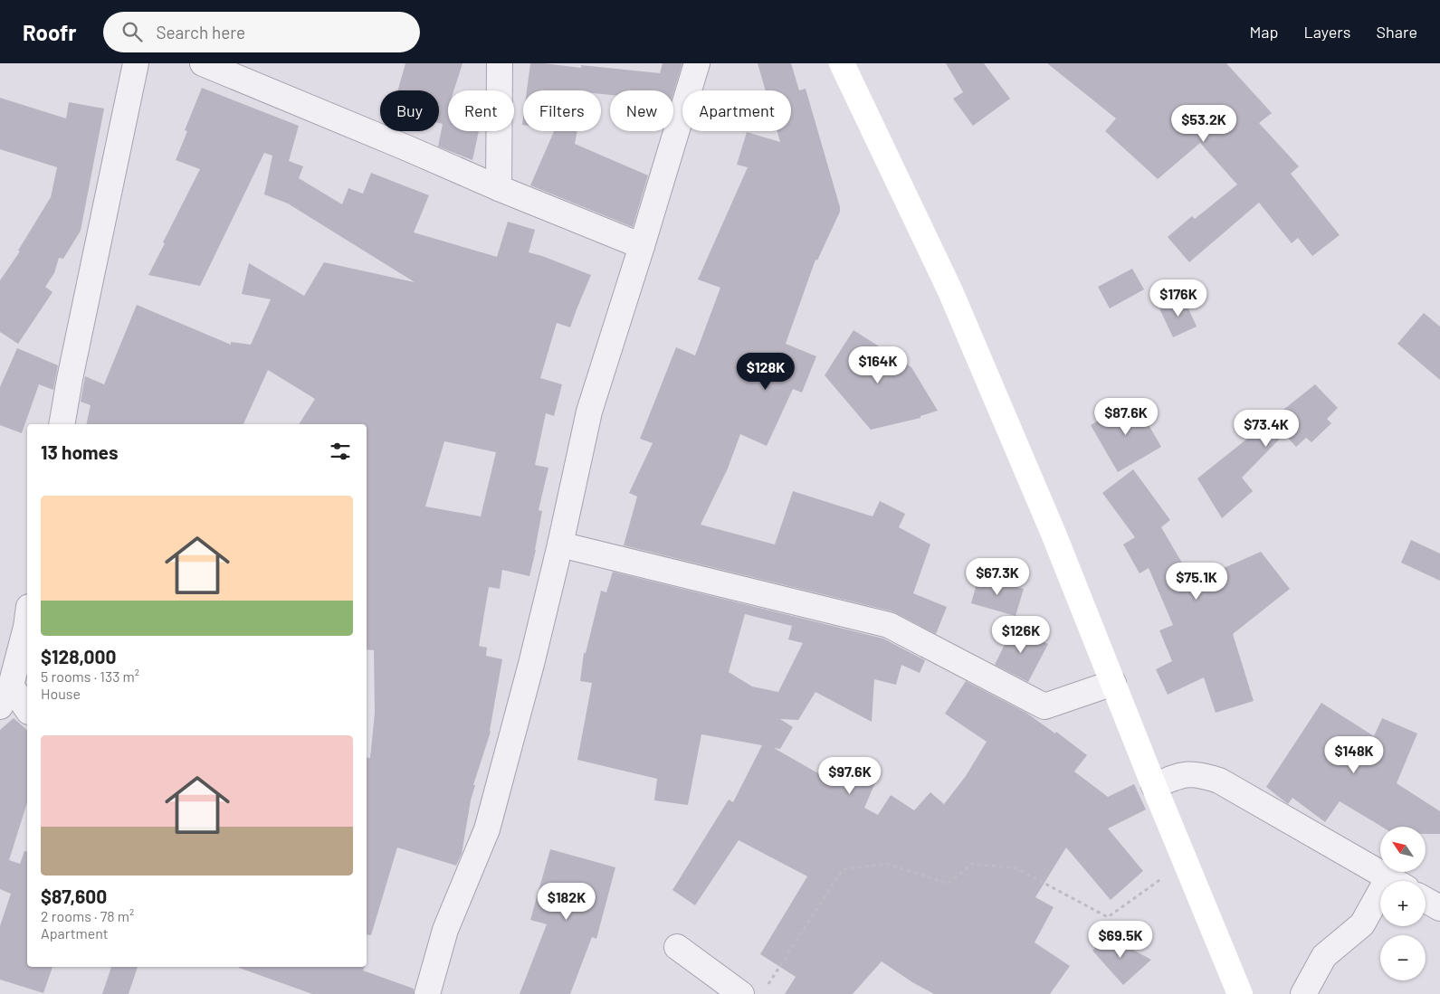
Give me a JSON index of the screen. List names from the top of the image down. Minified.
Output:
{"north":"top left","page":{"header":"Roofr","search":"Search here","nav":["Map","Layers","Share"],"chip":["Buy","Rent","Filters","New","Apartment"],"price":["$53.2K","$176K","$164K","$128K","$87.6K","$73.4K","$67.3K","$75.1K","$126K","$148K","$97.6K","$182K","$69.5K"],"heading":"13 homes","list":[{"name":"$128,000","note":"5 rooms · 133 m² · House"},{"name":"$87,600","note":"2 rooms · 78 m² · Apartment"}],"map_buttons":["+","−"]}}
